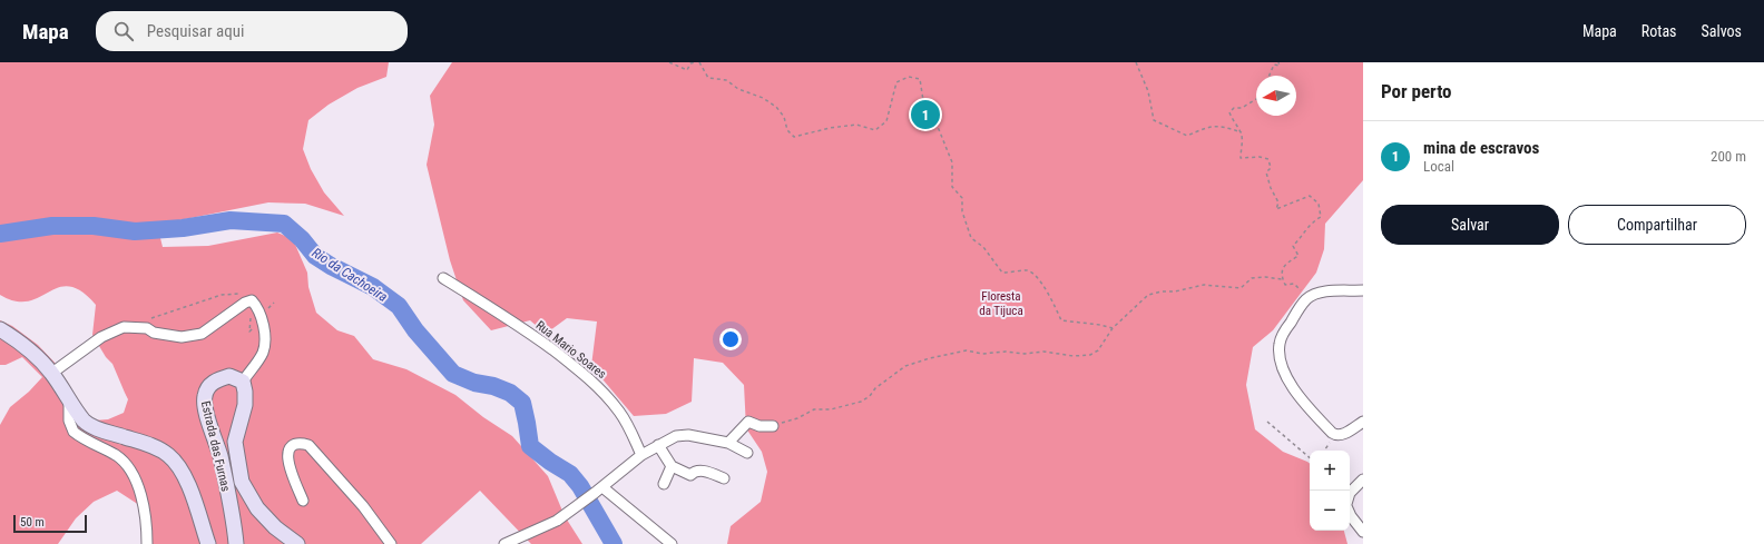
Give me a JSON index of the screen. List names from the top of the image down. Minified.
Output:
{"streets":{"main road":["Estrada das Furnas"],"street":["Rua Mario Soares"]},"water":["Rio da Cachoeira"],"parks":["Floresta da Tijuca"],"scale_bar":"50 m","north":"left","page":{"header":"Mapa","search":"Pesquisar aqui","nav":["Mapa","Rotas","Salvos"],"heading":"Por perto","pins":"1","list":[{"mark":"1","name":"mina de escravos","note":"Local","value":"200 m"}],"buttons":["Salvar","Compartilhar"],"map_buttons":["+","−"],"scale":"50 m"}}
